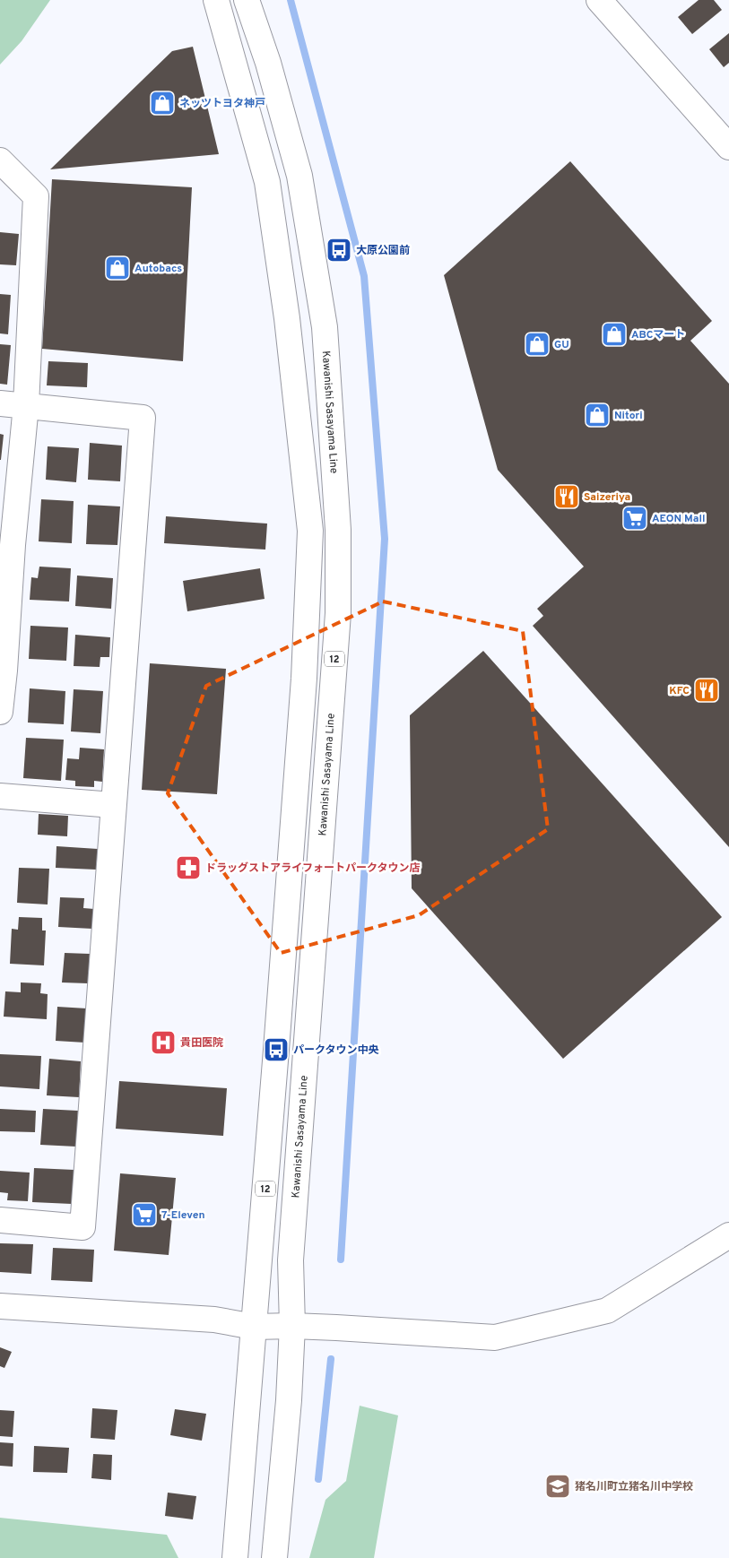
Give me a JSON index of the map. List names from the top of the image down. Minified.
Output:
{"streets":{"main road":["Kawanishi Sasayama Line","12"]},"places":{"shop":["ネッツトヨタ神戸","Autobacs","ABCマート","GU","Nitori"],"bus stop":["大原公園前","パークタウン中央"],"restaurant":["Saizeriya","KFC"],"supermarket":["AEON Mall","7-Eleven"],"pharmacy":["ドラッグストアライフォートパークタウン店"],"hospital":["貴田医院"],"school or university":["猪名川町立猪名川中学校"]}}
